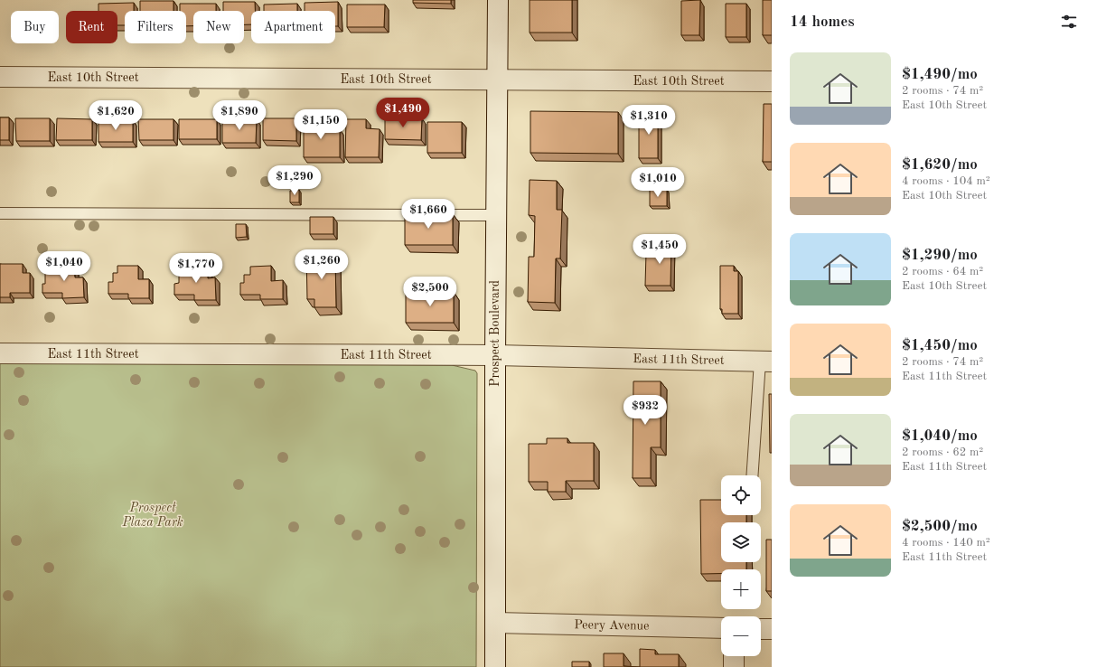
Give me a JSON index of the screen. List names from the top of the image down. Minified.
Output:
{"streets":{"street":["East 10th Street","Prospect Boulevard","East 11th Street","Peery Avenue"]},"crossings":[["East 10th Street","Prospect Boulevard"],["Prospect Boulevard","East 11th Street"],["Prospect Boulevard","Peery Avenue"]],"parks":["Prospect Plaza Park"],"page":{"heading":"14 homes","chip":["Buy","Rent","Filters","New","Apartment"],"list":[{"name":"$1,490/mo","note":"2 rooms · 74 m² · East 10th Street"},{"name":"$1,620/mo","note":"4 rooms · 104 m² · East 10th Street"},{"name":"$1,290/mo","note":"2 rooms · 64 m² · East 10th Street"},{"name":"$1,450/mo","note":"2 rooms · 74 m² · East 11th Street"},{"name":"$1,040/mo","note":"2 rooms · 62 m² · East 11th Street"},{"name":"$2,500/mo","note":"4 rooms · 140 m² · East 11th Street"}],"price":["$1,490","$1,620","$1,890","$1,310","$1,150","$1,290","$1,010","$1,660","$1,450","$1,260","$1,040","$1,770","$2,500","$932"],"map_buttons":["+","−"]}}
